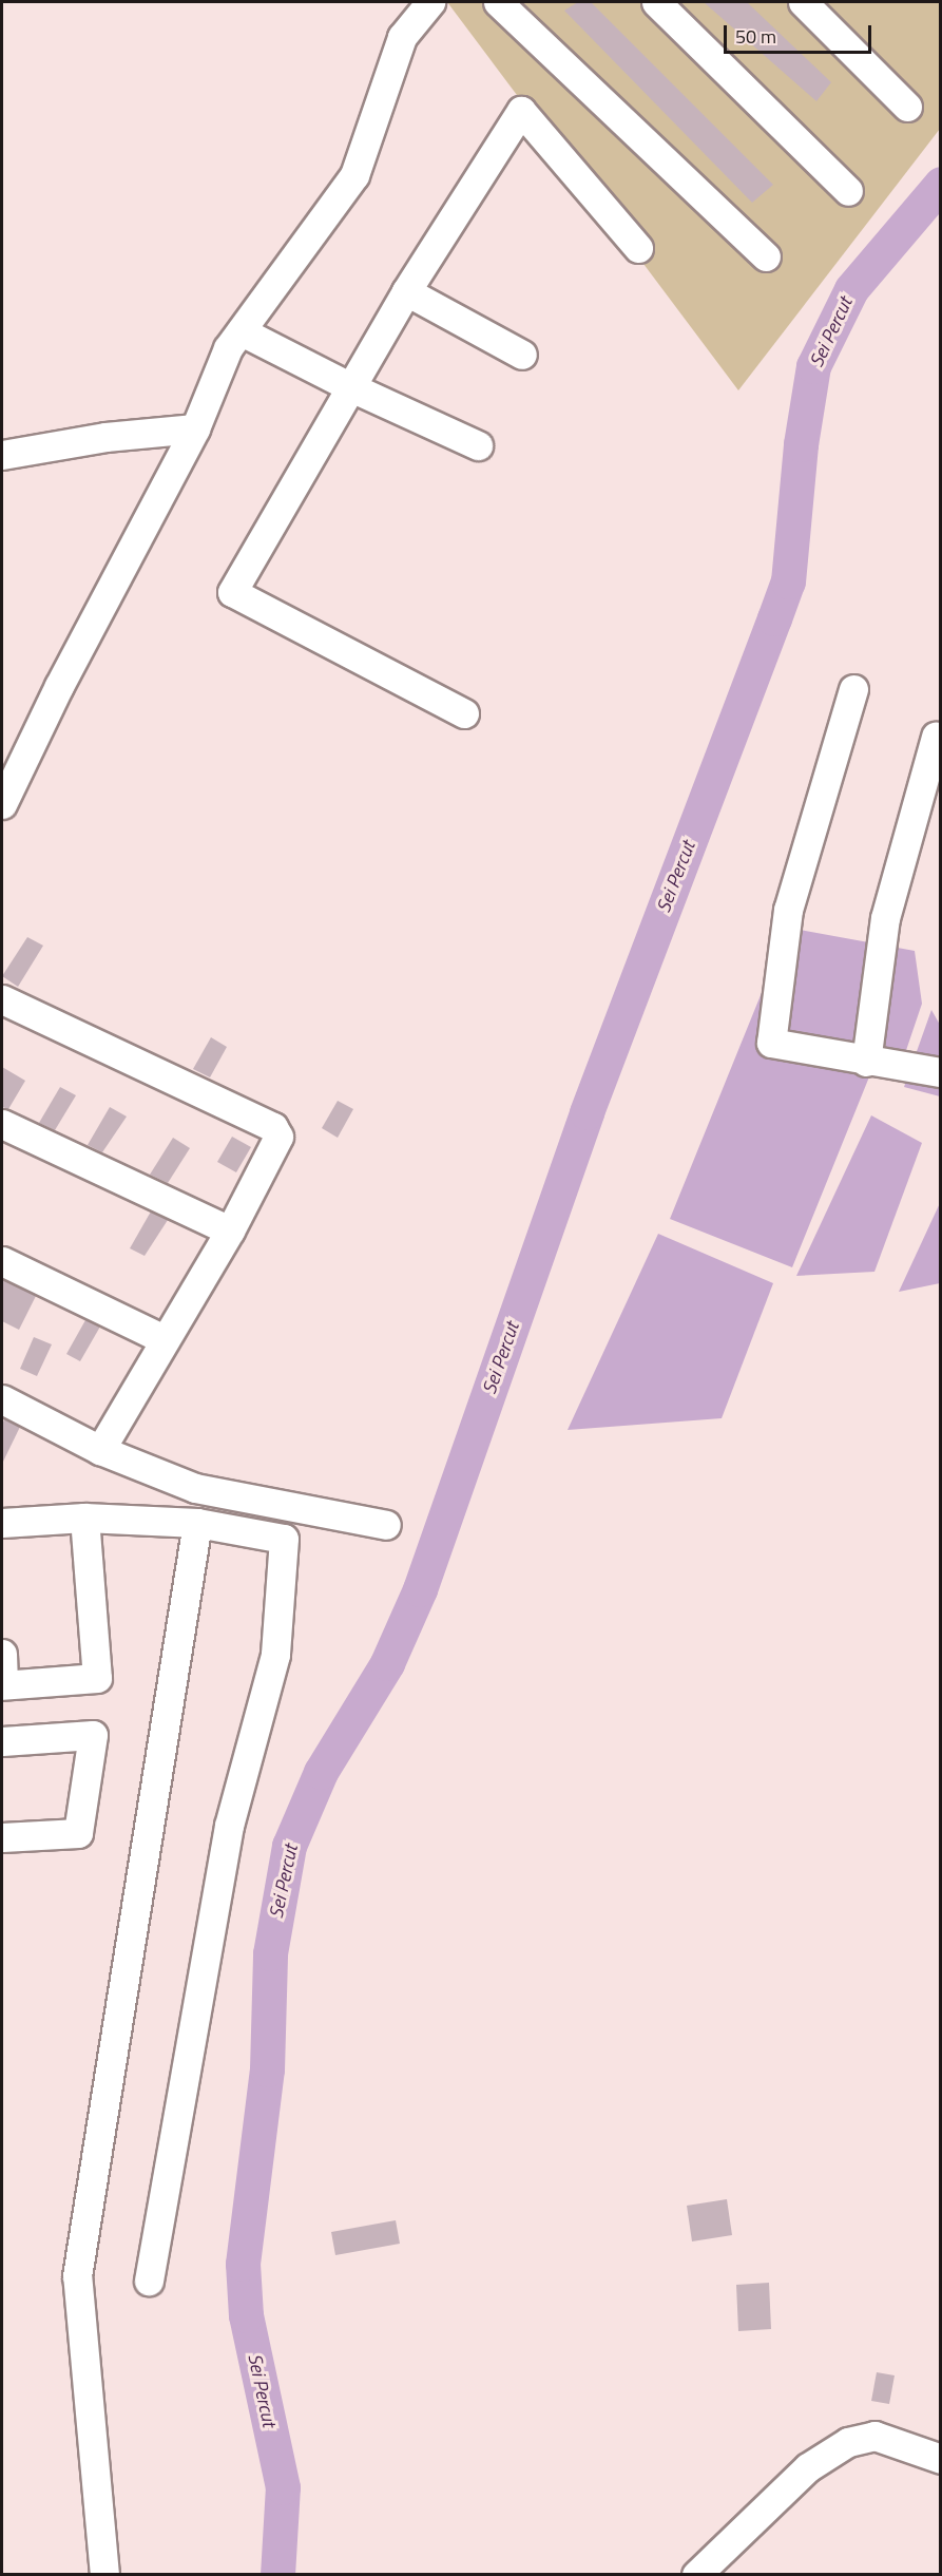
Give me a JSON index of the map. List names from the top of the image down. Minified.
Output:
{"water":["Sei Percut"],"scale_bar":"50 m"}
